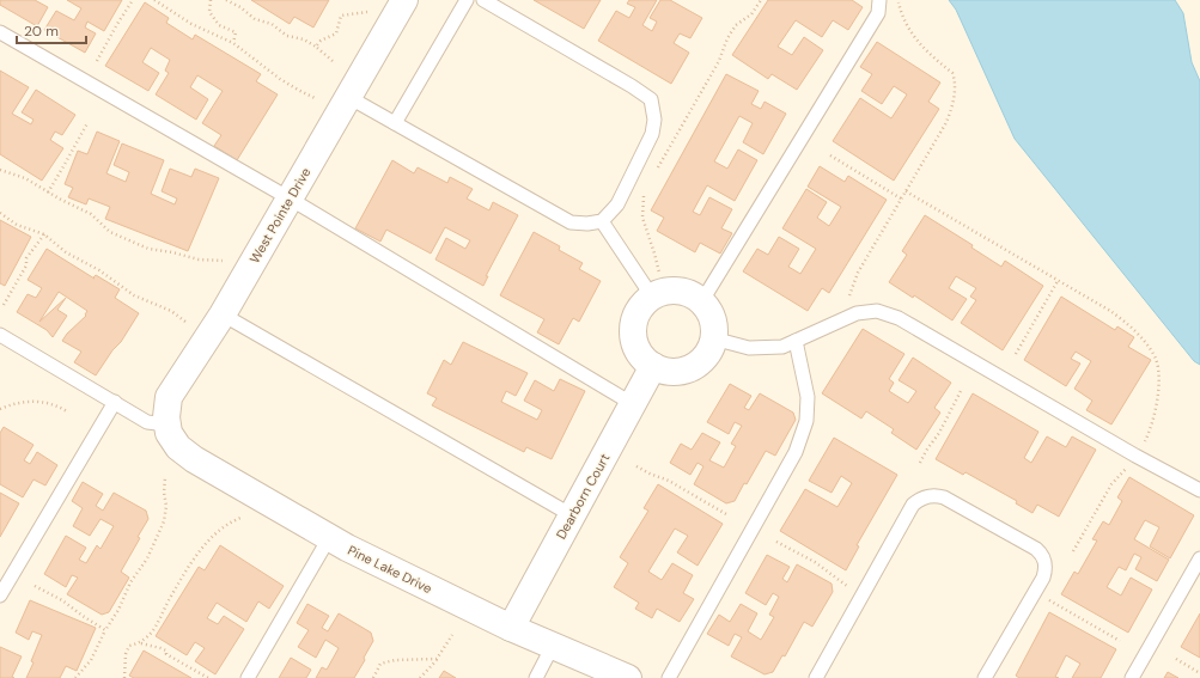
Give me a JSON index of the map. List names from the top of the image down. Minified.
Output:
{"streets":{"street":["West Pointe Drive","Dearborn Court","Pine Lake Drive"]},"crossings":[["West Pointe Drive","Pine Lake Drive"],["Dearborn Court","Pine Lake Drive"]],"scale_bar":"20 m"}
